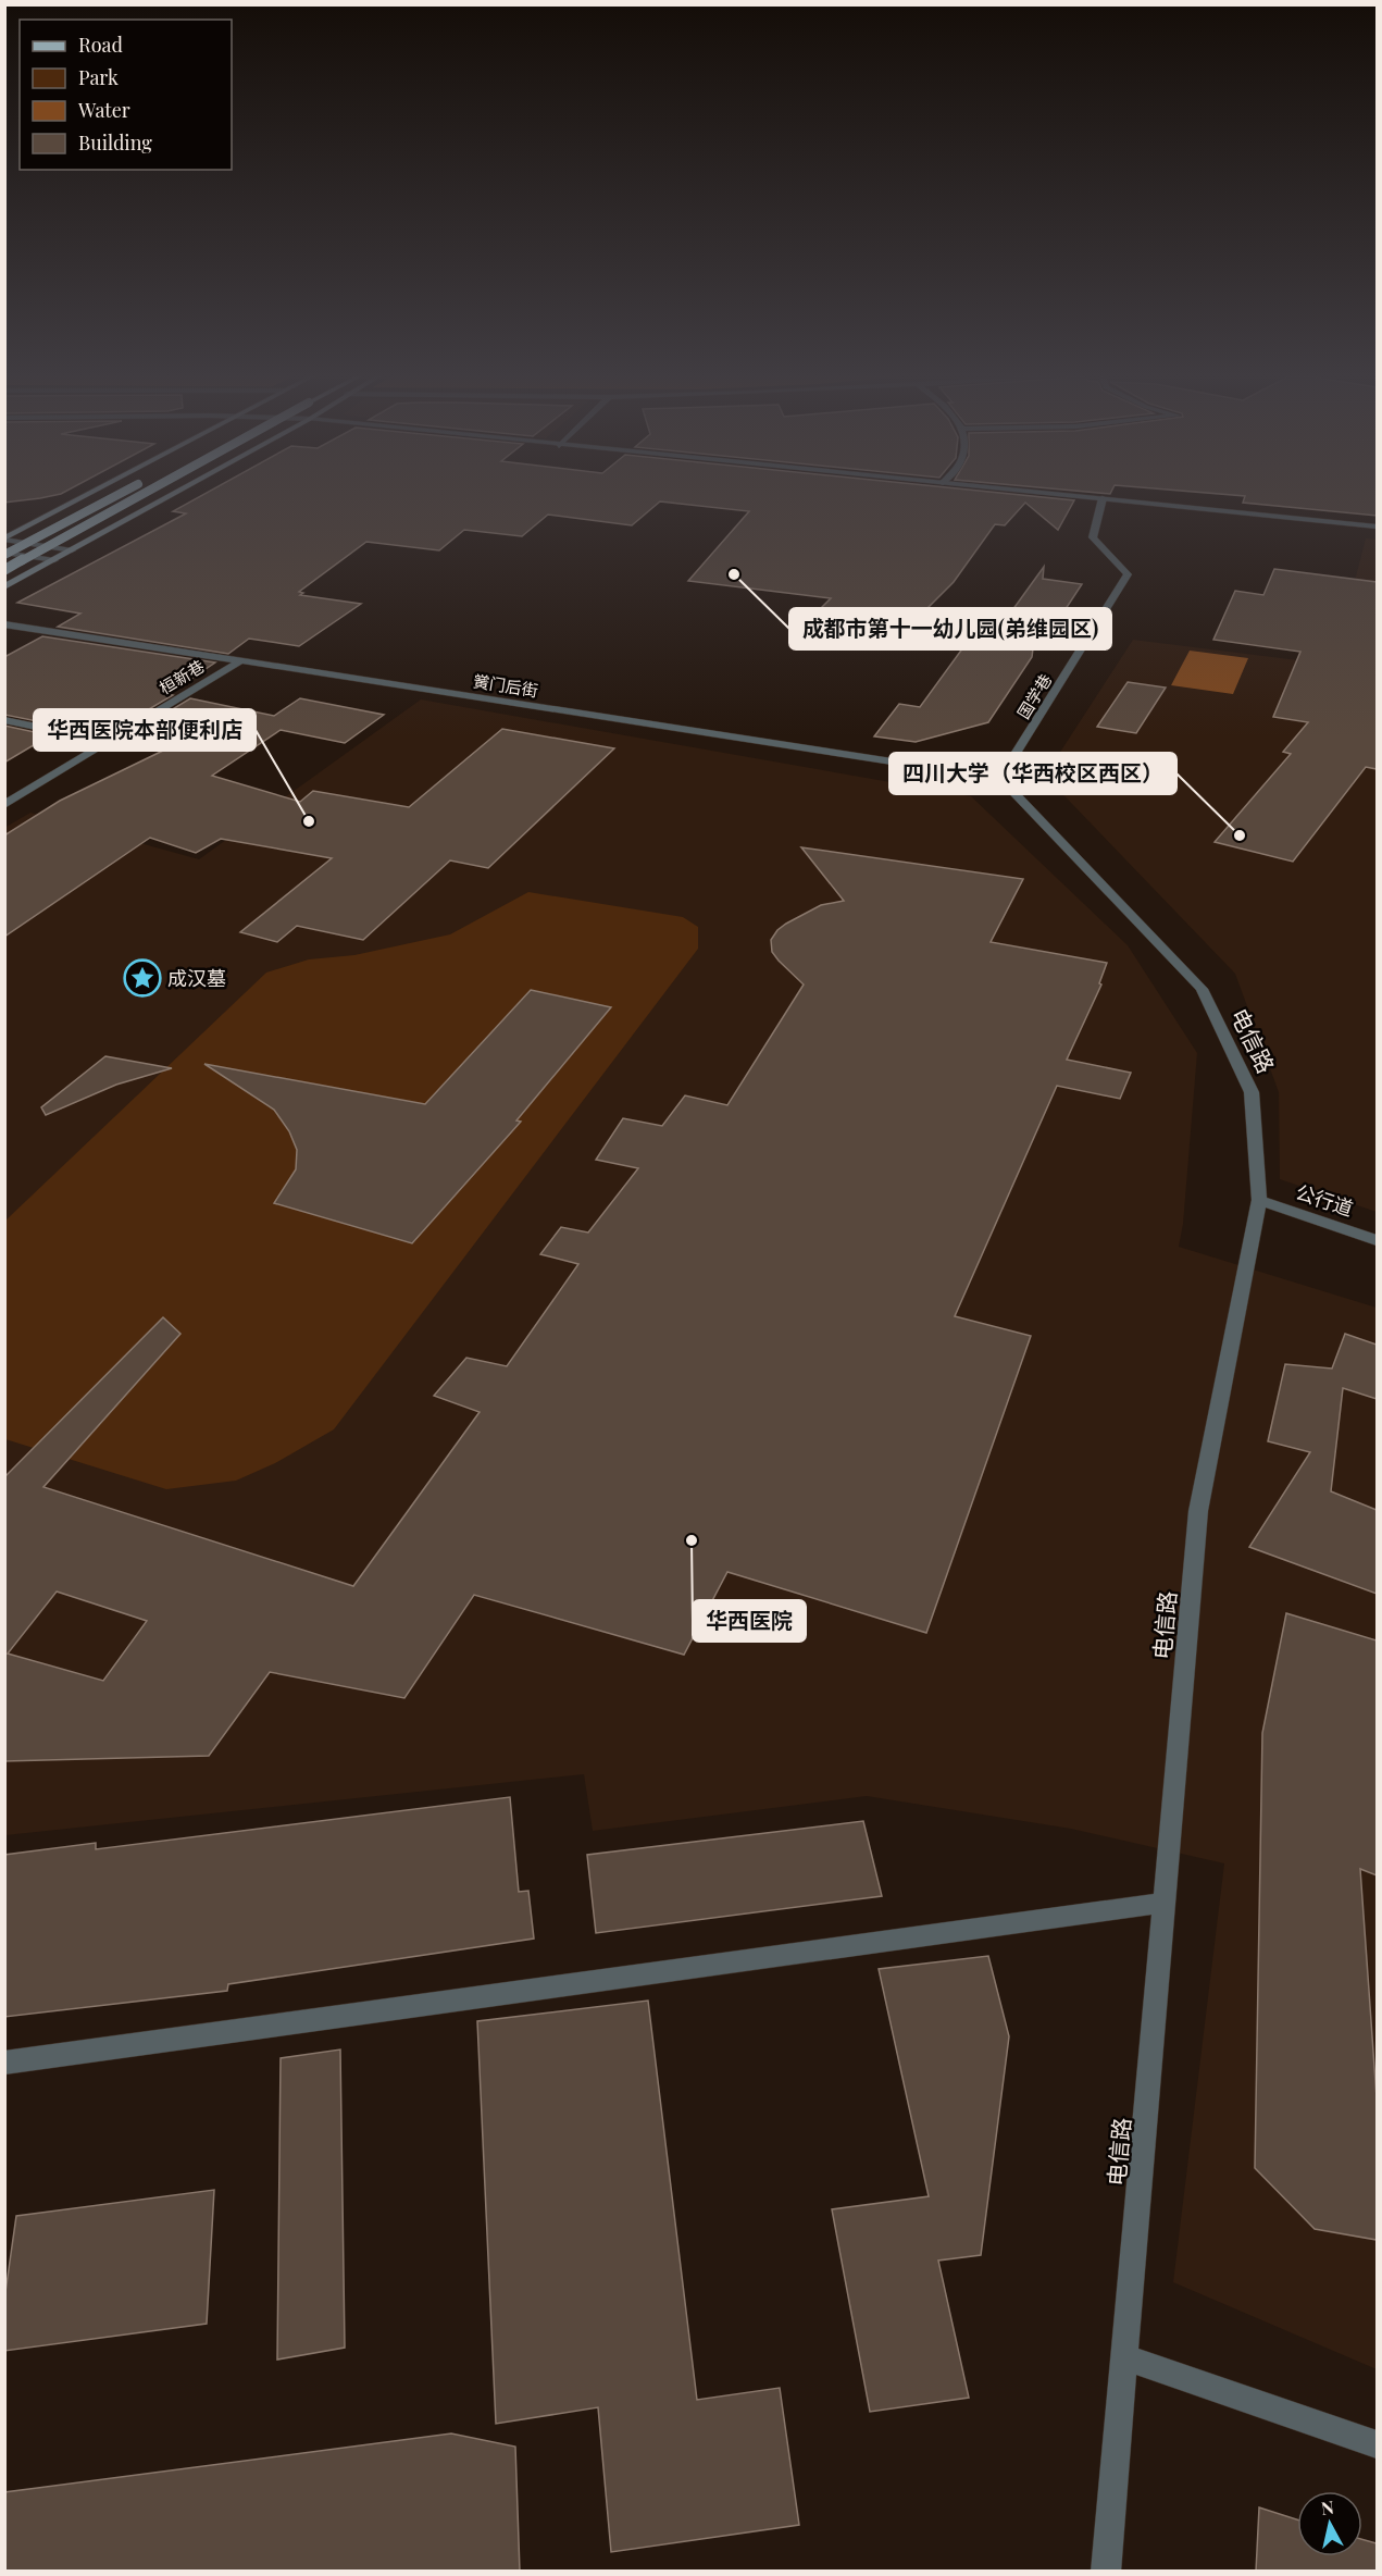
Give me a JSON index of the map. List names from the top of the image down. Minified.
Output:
{"streets":{"street":["桓新巷","黉门后街","国学巷","电信路","公行道"]},"crossings":[["桓新巷","黉门后街"],["黉门后街","国学巷"],["黉门后街","电信路"],["国学巷","电信路"],["电信路","公行道"]],"places":{"other":["成都市第十一幼儿园(弟维园区)","华西医院本部便利店","四川大学（华西校区西区）","华西医院"],"place":["成汉墓"]},"legend":["Road","Park","Water","Building"],"north":"top"}
